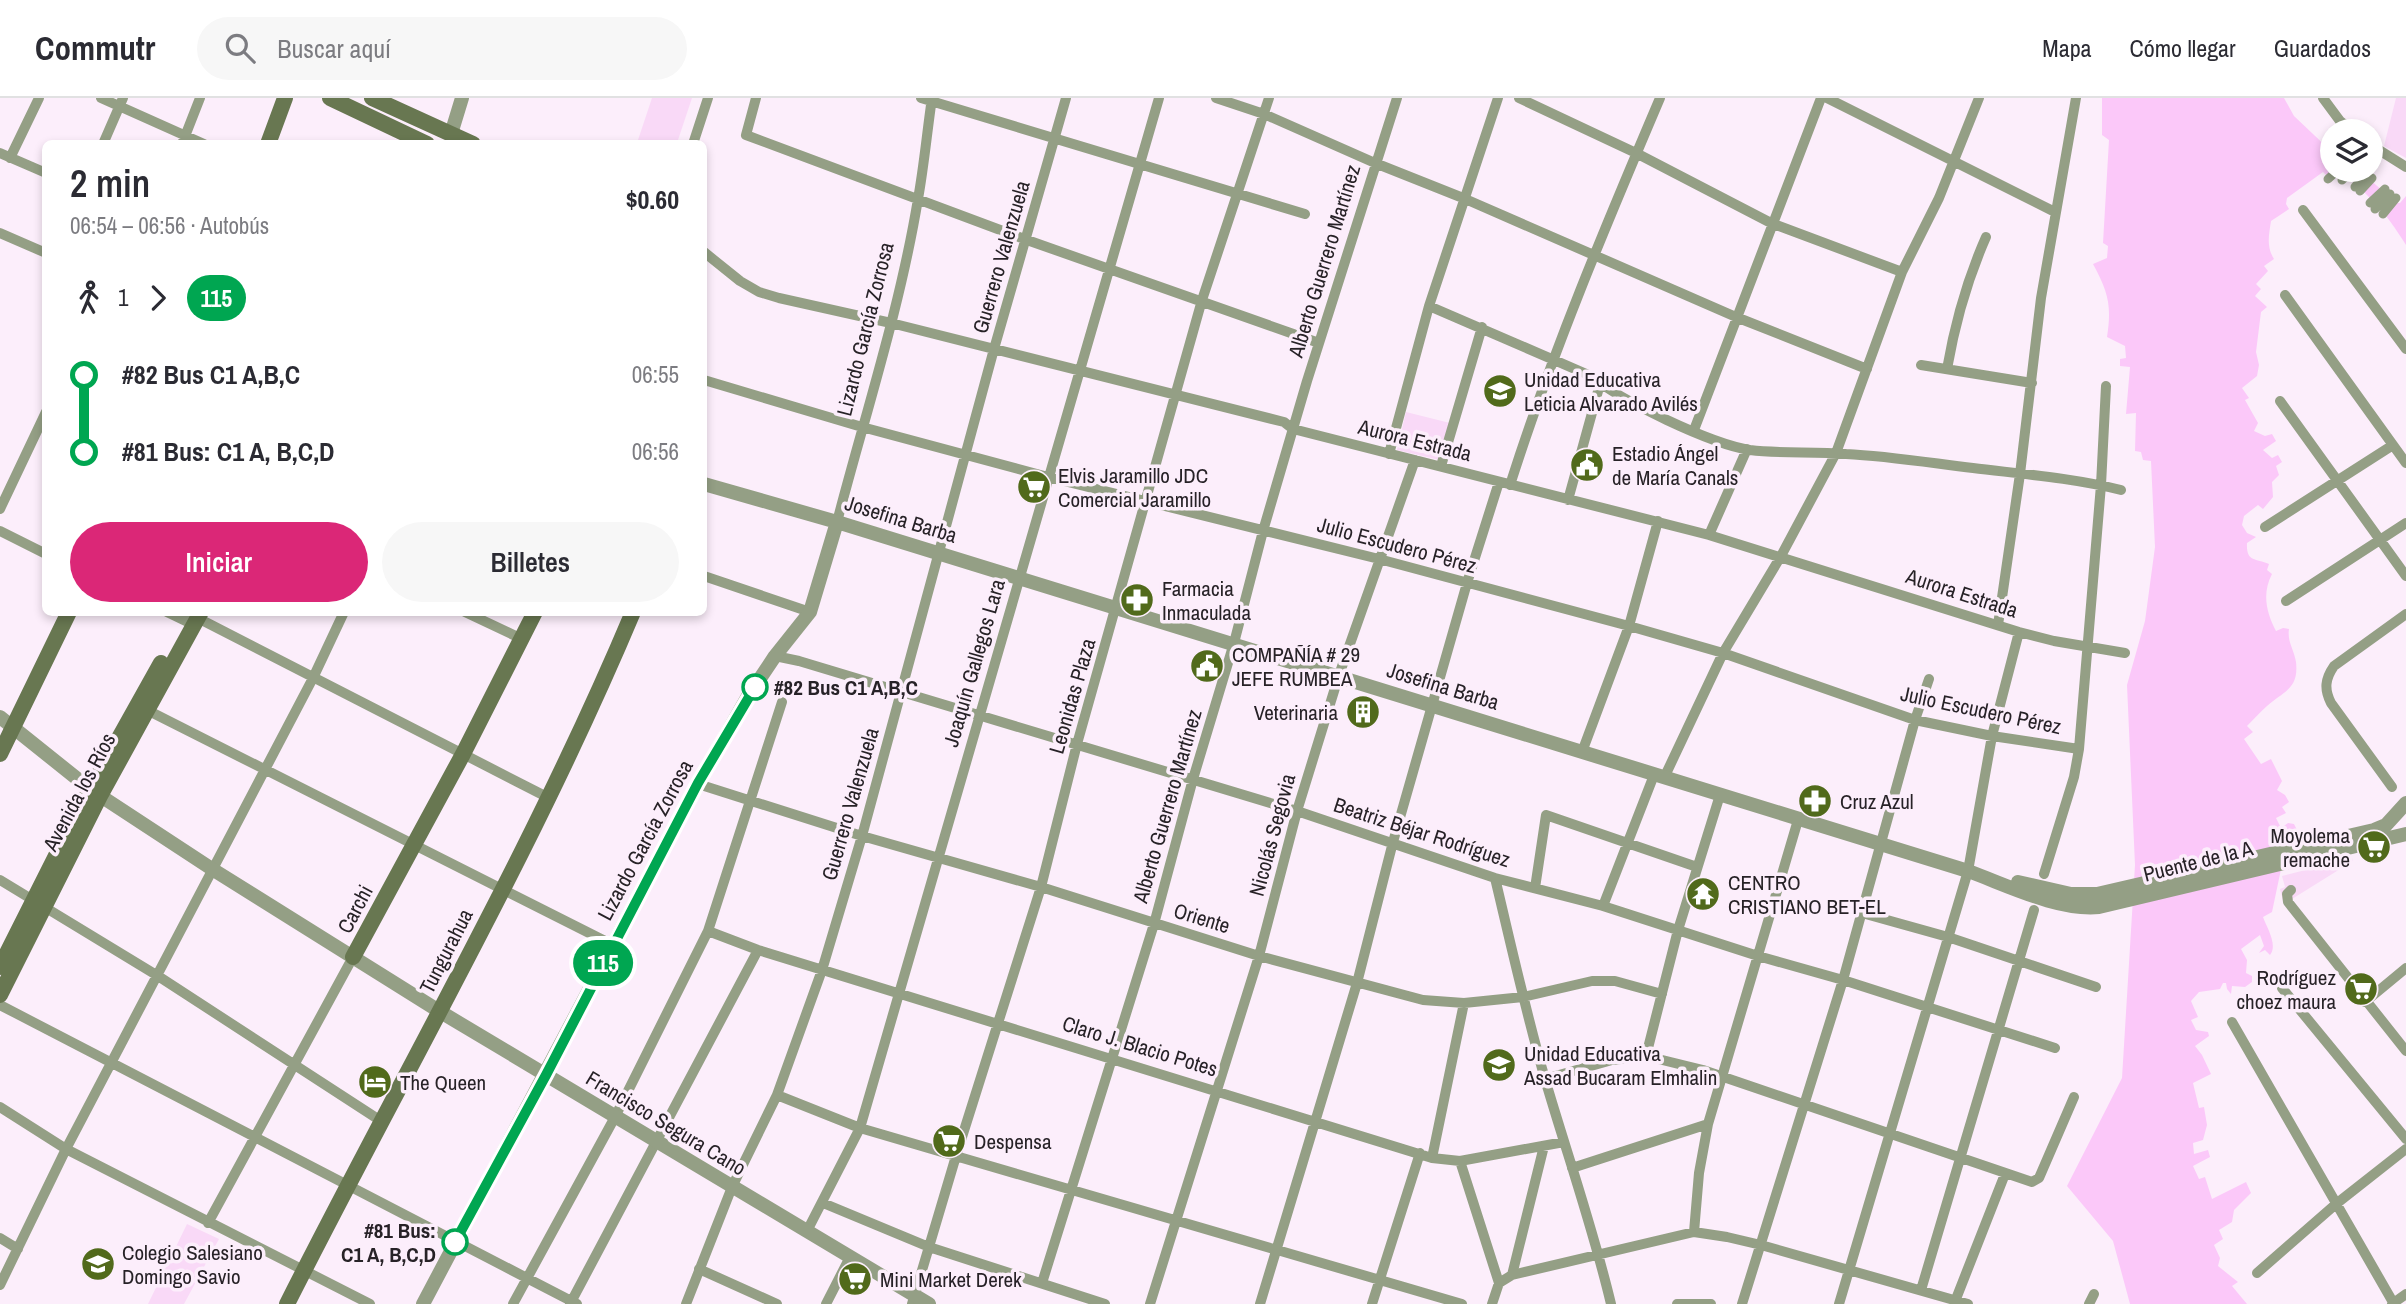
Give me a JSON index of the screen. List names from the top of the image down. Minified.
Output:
{"streets":{"main road":["Avenida los Ríos","Carchi","Tungurahua"],"street":["Guerrero Valenzuela","Alberto Guerrero Martínez","Lizardo García Zorrosa","Aurora Estrada","Josefina Barba","Julio Escudero Pérez","Joaquín Gallegos Lara","Leonidas Plaza","Beatriz Béjar Rodríguez","Nicolás Segovia","Puente de la A","Oriente","Claro J. Blacio Potes","Francisco Segura Cano"]},"crossings":[["Guerrero Valenzuela","Aurora Estrada"],["Guerrero Valenzuela","Josefina Barba"],["Guerrero Valenzuela","Julio Escudero Pérez"],["Guerrero Valenzuela","Beatriz Béjar Rodríguez"],["Guerrero Valenzuela","Oriente"],["Guerrero Valenzuela","Claro J. Blacio Potes"],["Guerrero Valenzuela","Francisco Segura Cano"],["Alberto Guerrero Martínez","Aurora Estrada"],["Alberto Guerrero Martínez","Josefina Barba"],["Alberto Guerrero Martínez","Julio Escudero Pérez"],["Alberto Guerrero Martínez","Beatriz Béjar Rodríguez"],["Alberto Guerrero Martínez","Oriente"],["Alberto Guerrero Martínez","Claro J. Blacio Potes"],["Lizardo García Zorrosa","Aurora Estrada"],["Lizardo García Zorrosa","Josefina Barba"],["Lizardo García Zorrosa","Julio Escudero Pérez"],["Lizardo García Zorrosa","Beatriz Béjar Rodríguez"],["Lizardo García Zorrosa","Oriente"],["Lizardo García Zorrosa","Francisco Segura Cano"],["Aurora Estrada","Joaquín Gallegos Lara"],["Aurora Estrada","Leonidas Plaza"],["Aurora Estrada","Nicolás Segovia"],["Josefina Barba","Joaquín Gallegos Lara"],["Josefina Barba","Leonidas Plaza"],["Josefina Barba","Nicolás Segovia"],["Josefina Barba","Puente de la A"],["Julio Escudero Pérez","Joaquín Gallegos Lara"],["Julio Escudero Pérez","Leonidas Plaza"],["Julio Escudero Pérez","Nicolás Segovia"],["Joaquín Gallegos Lara","Beatriz Béjar Rodríguez"],["Joaquín Gallegos Lara","Oriente"],["Joaquín Gallegos Lara","Claro J. Blacio Potes"],["Joaquín Gallegos Lara","Francisco Segura Cano"],["Leonidas Plaza","Beatriz Béjar Rodríguez"],["Leonidas Plaza","Oriente"],["Leonidas Plaza","Claro J. Blacio Potes"],["Leonidas Plaza","Francisco Segura Cano"],["Avenida los Ríos","Francisco Segura Cano"],["Beatriz Béjar Rodríguez","Nicolás Segovia"],["Nicolás Segovia","Oriente"],["Nicolás Segovia","Claro J. Blacio Potes"],["Carchi","Francisco Segura Cano"],["Tungurahua","Francisco Segura Cano"]],"places":{"school or university":["Unidad Educativa Leticia Alvarado Avilés","Unidad Educativa Assad Bucaram Elmhalin","Colegio Salesiano Domingo Savio"],"public building":["Estadio Ángel de María Canals","COMPAÑÍA # 29 JEFE RUMBEA"],"supermarket":["Elvis Jaramillo JDC Comercial Jaramillo","Moyolema remache","Rodríguez choez maura","Despensa","Mini Market Derek"],"pharmacy":["Farmacia Inmaculada","Cruz Azul"],"other":["#82 Bus C1 A,B,C","#81 Bus: C1 A, B,C,D"],"building":["Veterinaria"],"temple":["CENTRO CRISTIANO BET-EL"],"hotel":["The Queen"]},"lines":["bus line 115"],"page":{"header":"Commutr","search":"Buscar aquí","nav":["Mapa","Cómo llegar","Guardados"],"on_map":"115","heading":["2 min","06:54 – 06:56 · Autobús","$0.60"],"legs":["1","115"],"list":[{"name":"#82 Bus C1 A,B,C","value":"06:55"},{"name":"#81 Bus: C1 A, B,C,D","value":"06:56"}],"buttons":["Iniciar","Billetes"]}}
